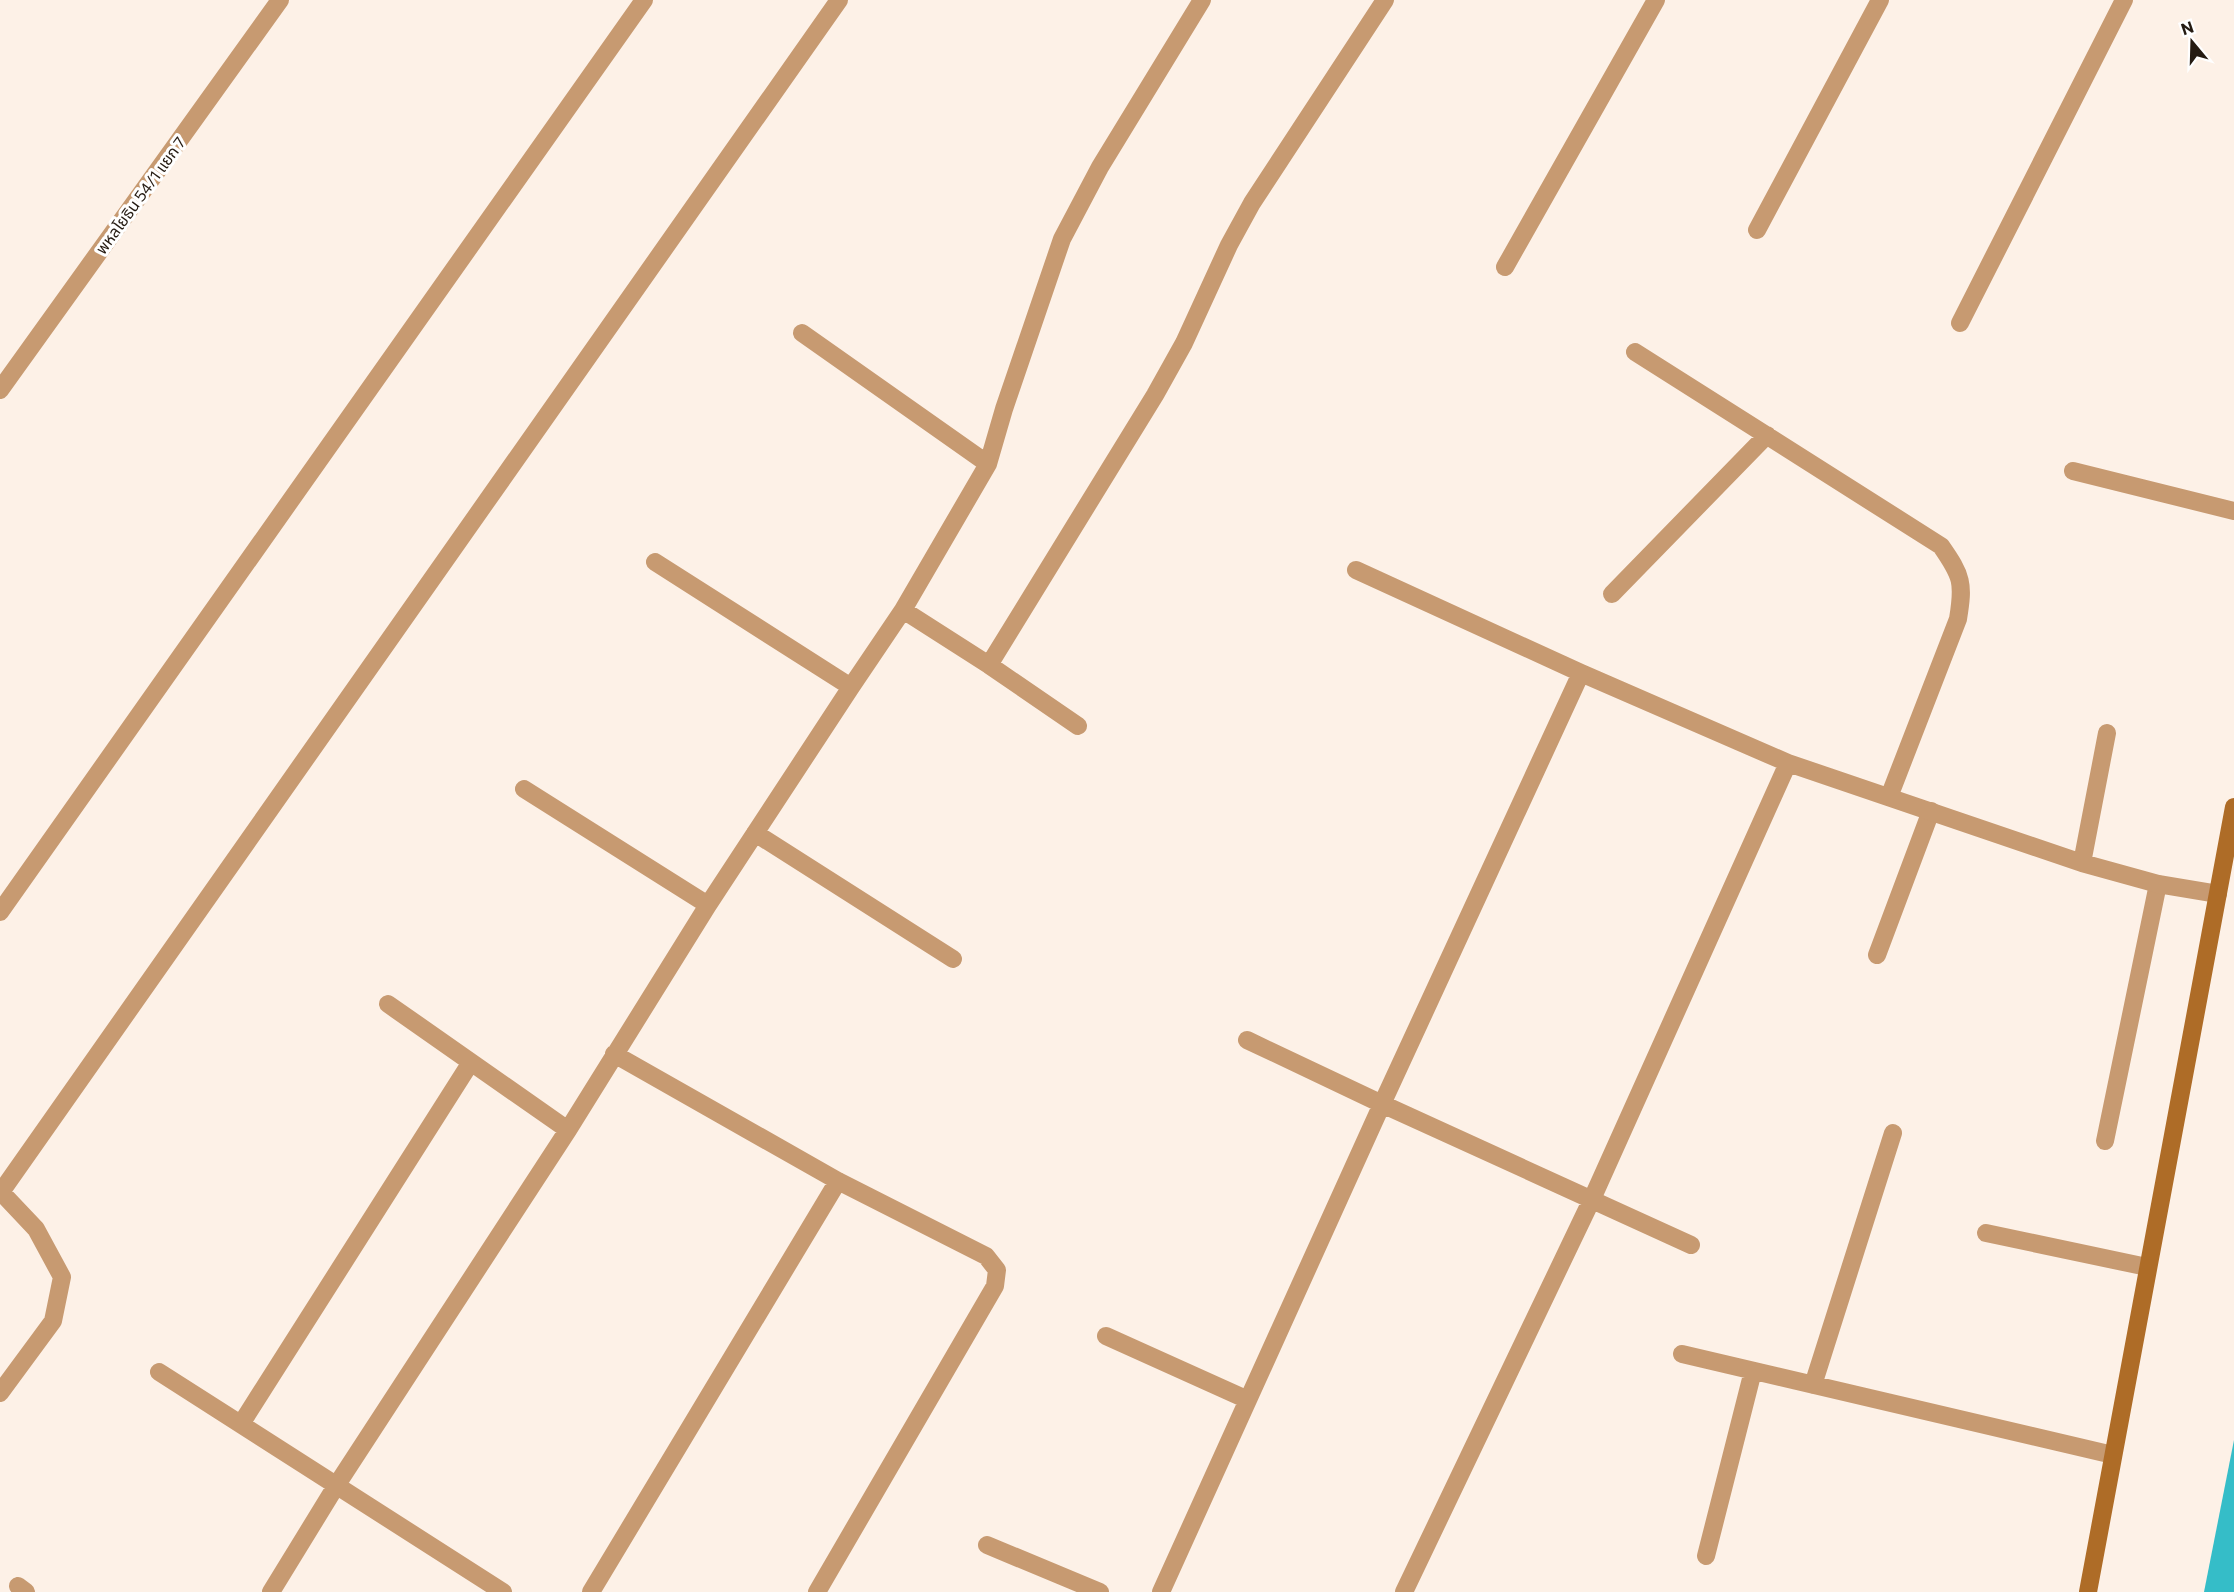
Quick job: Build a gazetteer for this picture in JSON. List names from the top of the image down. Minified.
{"streets":{"street":["พหลโยธิน 54/1 แยก 7"]},"north":"top"}
